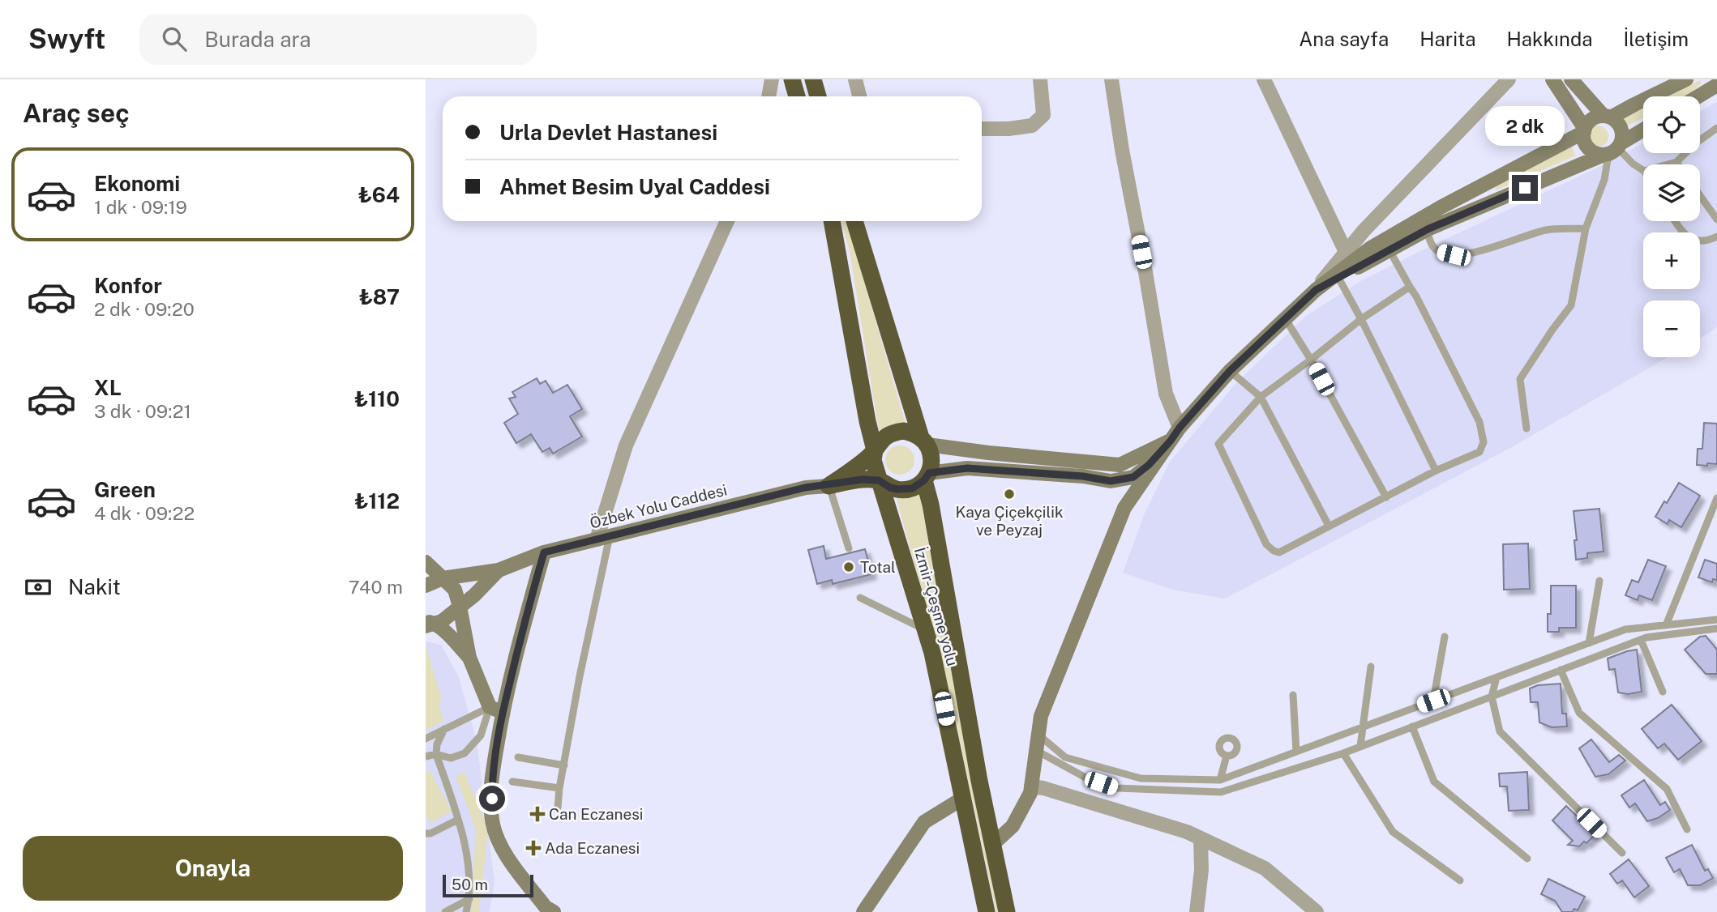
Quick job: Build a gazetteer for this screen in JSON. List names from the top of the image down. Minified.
{"streets":{"highway":["İzmir-Çeşme yolu"],"main road":["Özbek Yolu Caddesi"]},"places":{"other":["Kaya Çiçekçilik ve Peyzaj","Total"],"health":["Can Eczanesi","Ada Eczanesi"]},"scale_bar":"50 m","page":{"header":"Swyft","search":"Burada ara","nav":["Ana sayfa","Harita","Hakkında","İletişim"],"heading":"Araç seç","map_buttons":["+","−"],"banner":["Urla Devlet Hastanesi","Ahmet Besim Uyal Caddesi"],"bubble":"2 dk","list":[{"name":"Ekonomi","note":"1 dk · 09:19","value":"₺64"},{"name":"Konfor","note":"2 dk · 09:20","value":"₺87"},{"name":"XL","note":"3 dk · 09:21","value":"₺110"},{"name":"Green","note":"4 dk · 09:22","value":"₺112"}],"pay":["Nakit","740 m"],"buttons":"Onayla","scale":"50 m"}}
